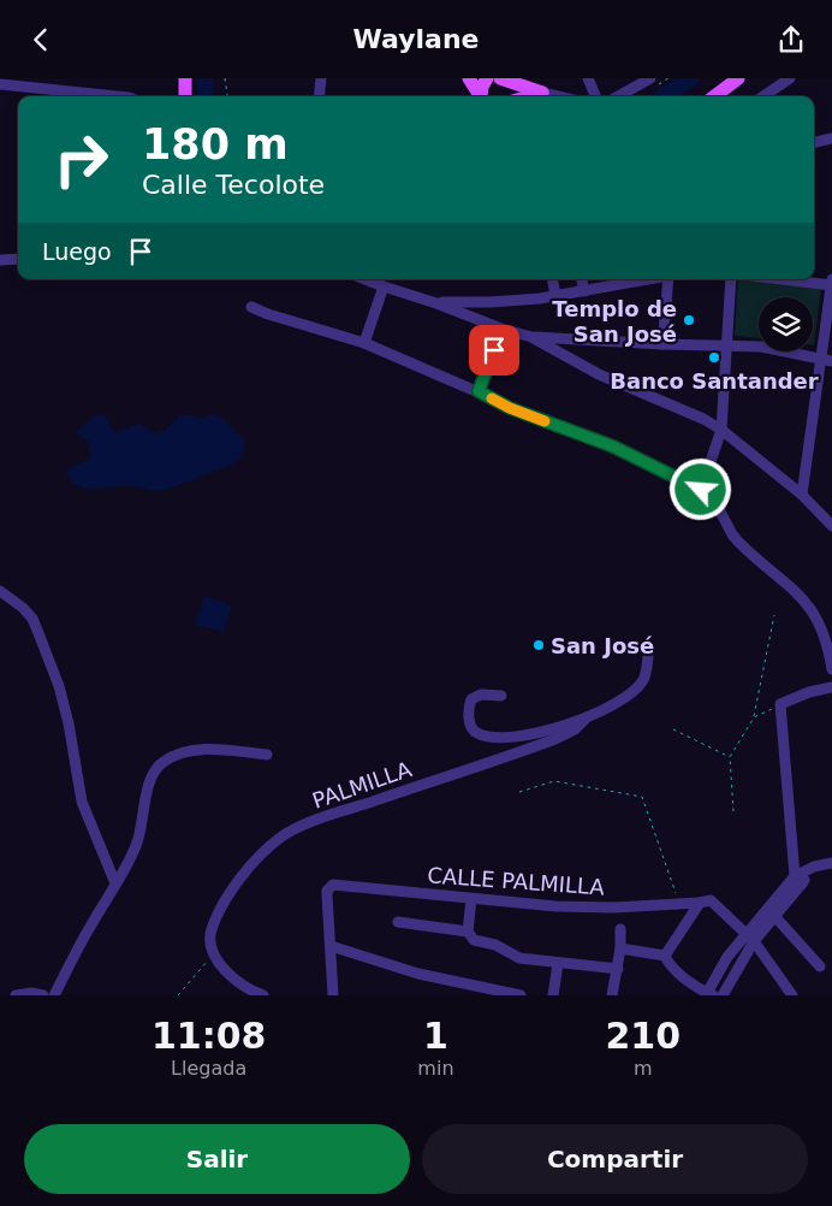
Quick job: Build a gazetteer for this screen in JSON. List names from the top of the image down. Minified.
{"streets":{"street":["PALMILLA","CALLE PALMILLA"]},"places":["Templo de San José","Banco Santander","San José"],"page":{"header":"Waylane","turn":["180 m","Calle Tecolote"],"then":"Luego","eta":["11:08","Llegada","1","min","210","m"],"buttons":["Salir","Compartir"]}}
